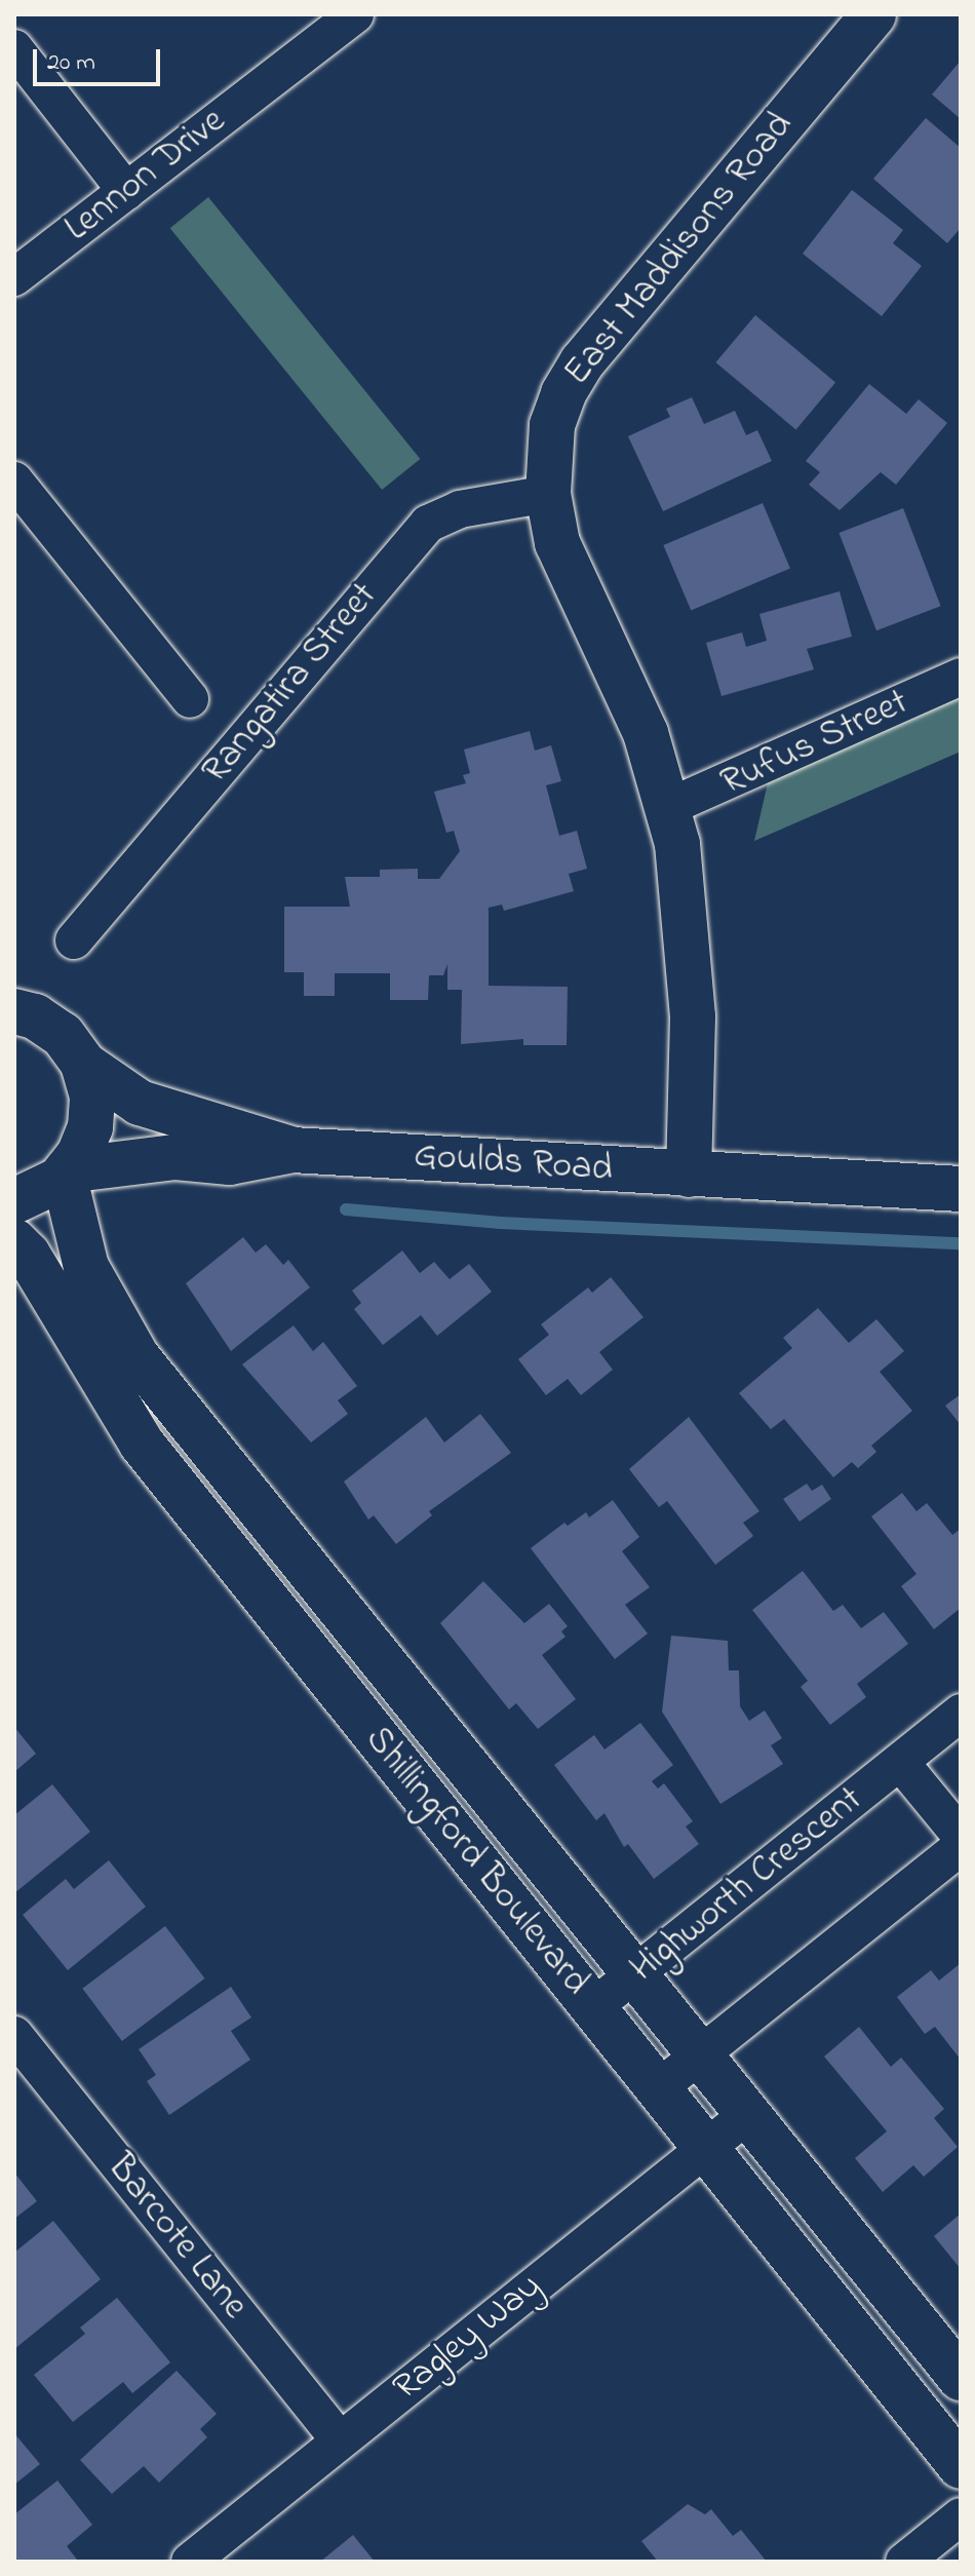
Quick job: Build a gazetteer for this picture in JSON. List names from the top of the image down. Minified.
{"streets":{"street":["Lennon Drive","East Maddisons Road","Rangatira Street","Rufus Street","Goulds Road","Shillingford Boulevard","Highworth Crescent","Barcote Lane","Ragley Way"]},"crossings":[["East Maddisons Road","Rangatira Street"],["East Maddisons Road","Rufus Street"],["East Maddisons Road","Goulds Road"],["Goulds Road","Shillingford Boulevard"],["Shillingford Boulevard","Highworth Crescent"],["Shillingford Boulevard","Ragley Way"],["Barcote Lane","Ragley Way"]],"scale_bar":"20 m"}
